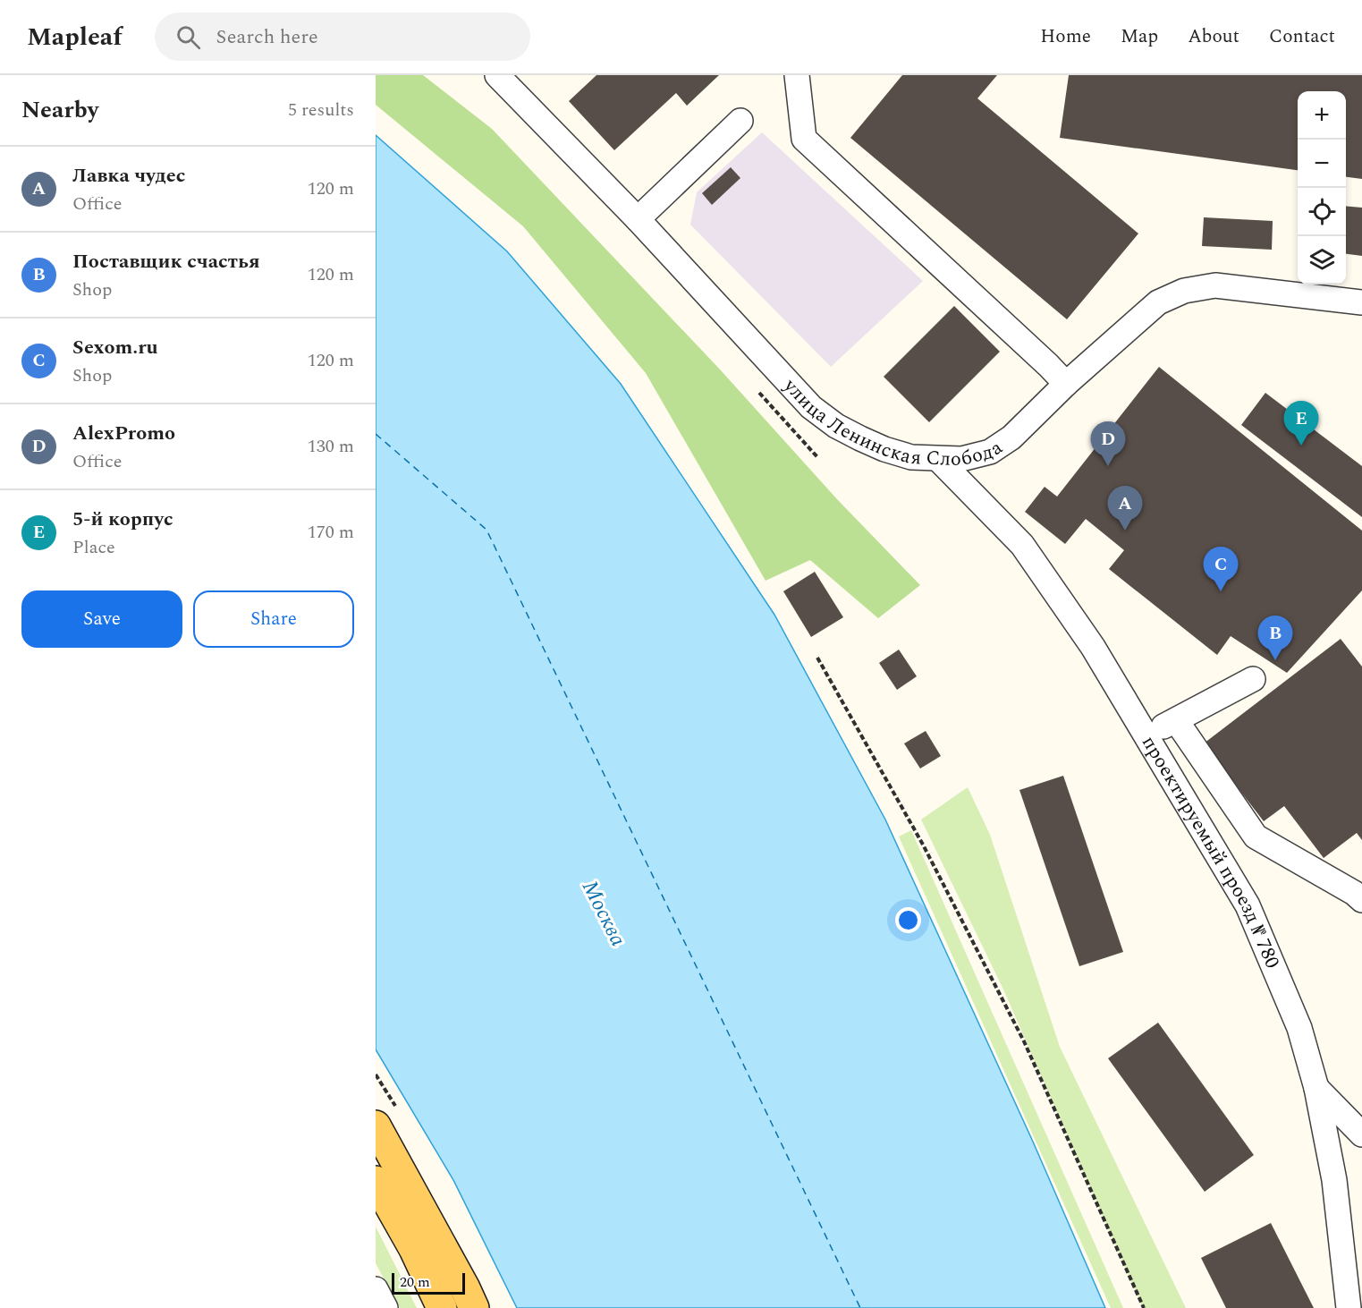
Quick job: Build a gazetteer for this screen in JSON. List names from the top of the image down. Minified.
{"streets":{"street":["улица Ленинская Слобода","проектируемый проезд № 780"]},"crossings":[["улица Ленинская Слобода","проектируемый проезд № 780"]],"water":["Москва"],"scale_bar":"20 m","page":{"header":"Mapleaf","search":"Search here","nav":["Home","Map","About","Contact"],"heading":["Nearby","5 results"],"map_buttons":["+","−"],"list":[{"mark":"A","name":"Лавка чудес","note":"Office","value":"120 m"},{"mark":"B","name":"Поставщик счастья","note":"Shop","value":"120 m"},{"mark":"C","name":"Sexom.ru","note":"Shop","value":"120 m"},{"mark":"D","name":"AlexPromo","note":"Office","value":"130 m"},{"mark":"E","name":"5-й корпус","note":"Place","value":"170 m"}],"pins":["E","D","A","C","B"],"buttons":["Save","Share"],"scale":"20 m"}}
